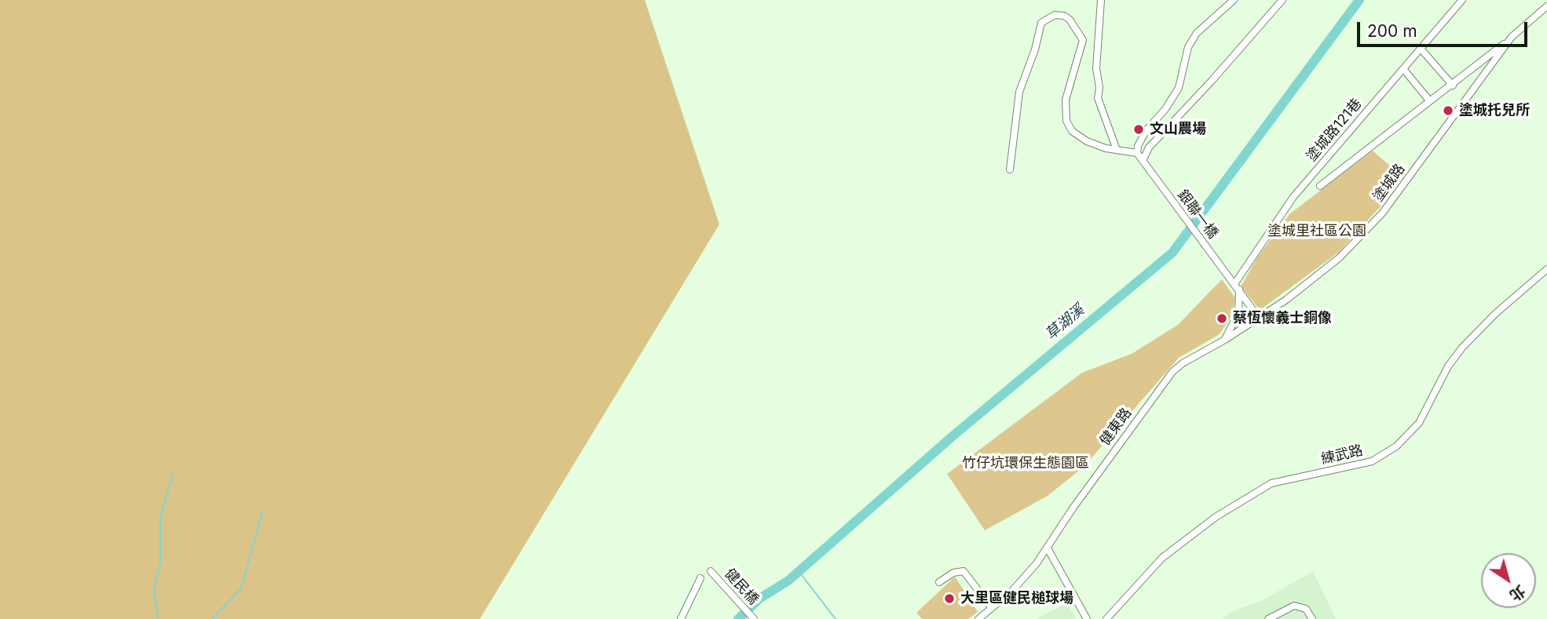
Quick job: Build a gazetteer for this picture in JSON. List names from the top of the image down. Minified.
{"streets":{"street":["塗城路121巷","塗城路","銀聯一橋","健東路","練武路","健民橋"]},"crossings":[["塗城路121巷","銀聯一橋"],["塗城路","健東路"]],"water":["草湖溪"],"parks":["塗城里社區公園","竹仔坑環保生態園區"],"places":["塗城托兒所","文山農場","蔡恆懷義士銅像","大里區健民槌球場"],"scale_bar":"200 m","north":"bottom right"}
